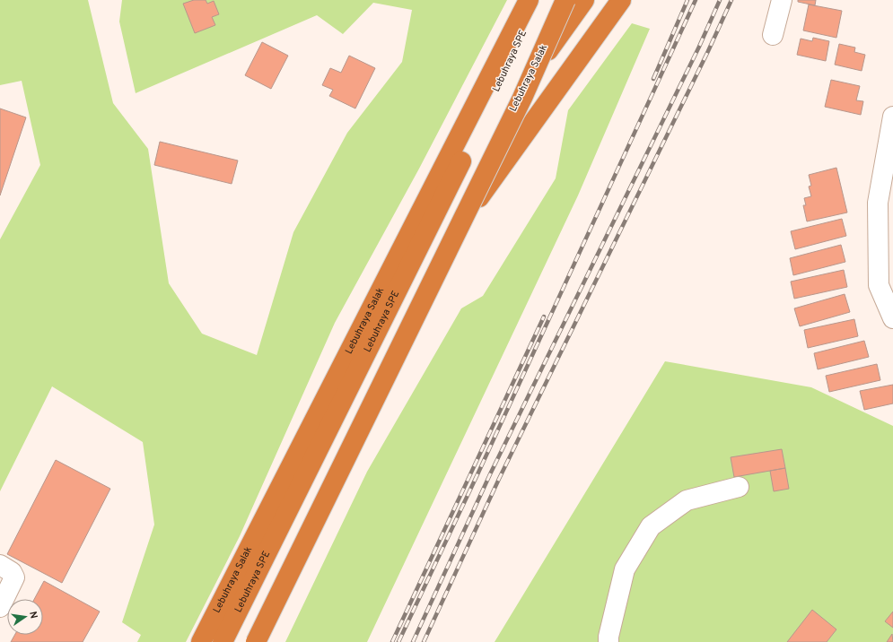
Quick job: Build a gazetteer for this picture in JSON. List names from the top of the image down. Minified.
{"streets":{"highway":["Lebuhraya SPE","Lebuhraya Salak"]},"north":"right"}
